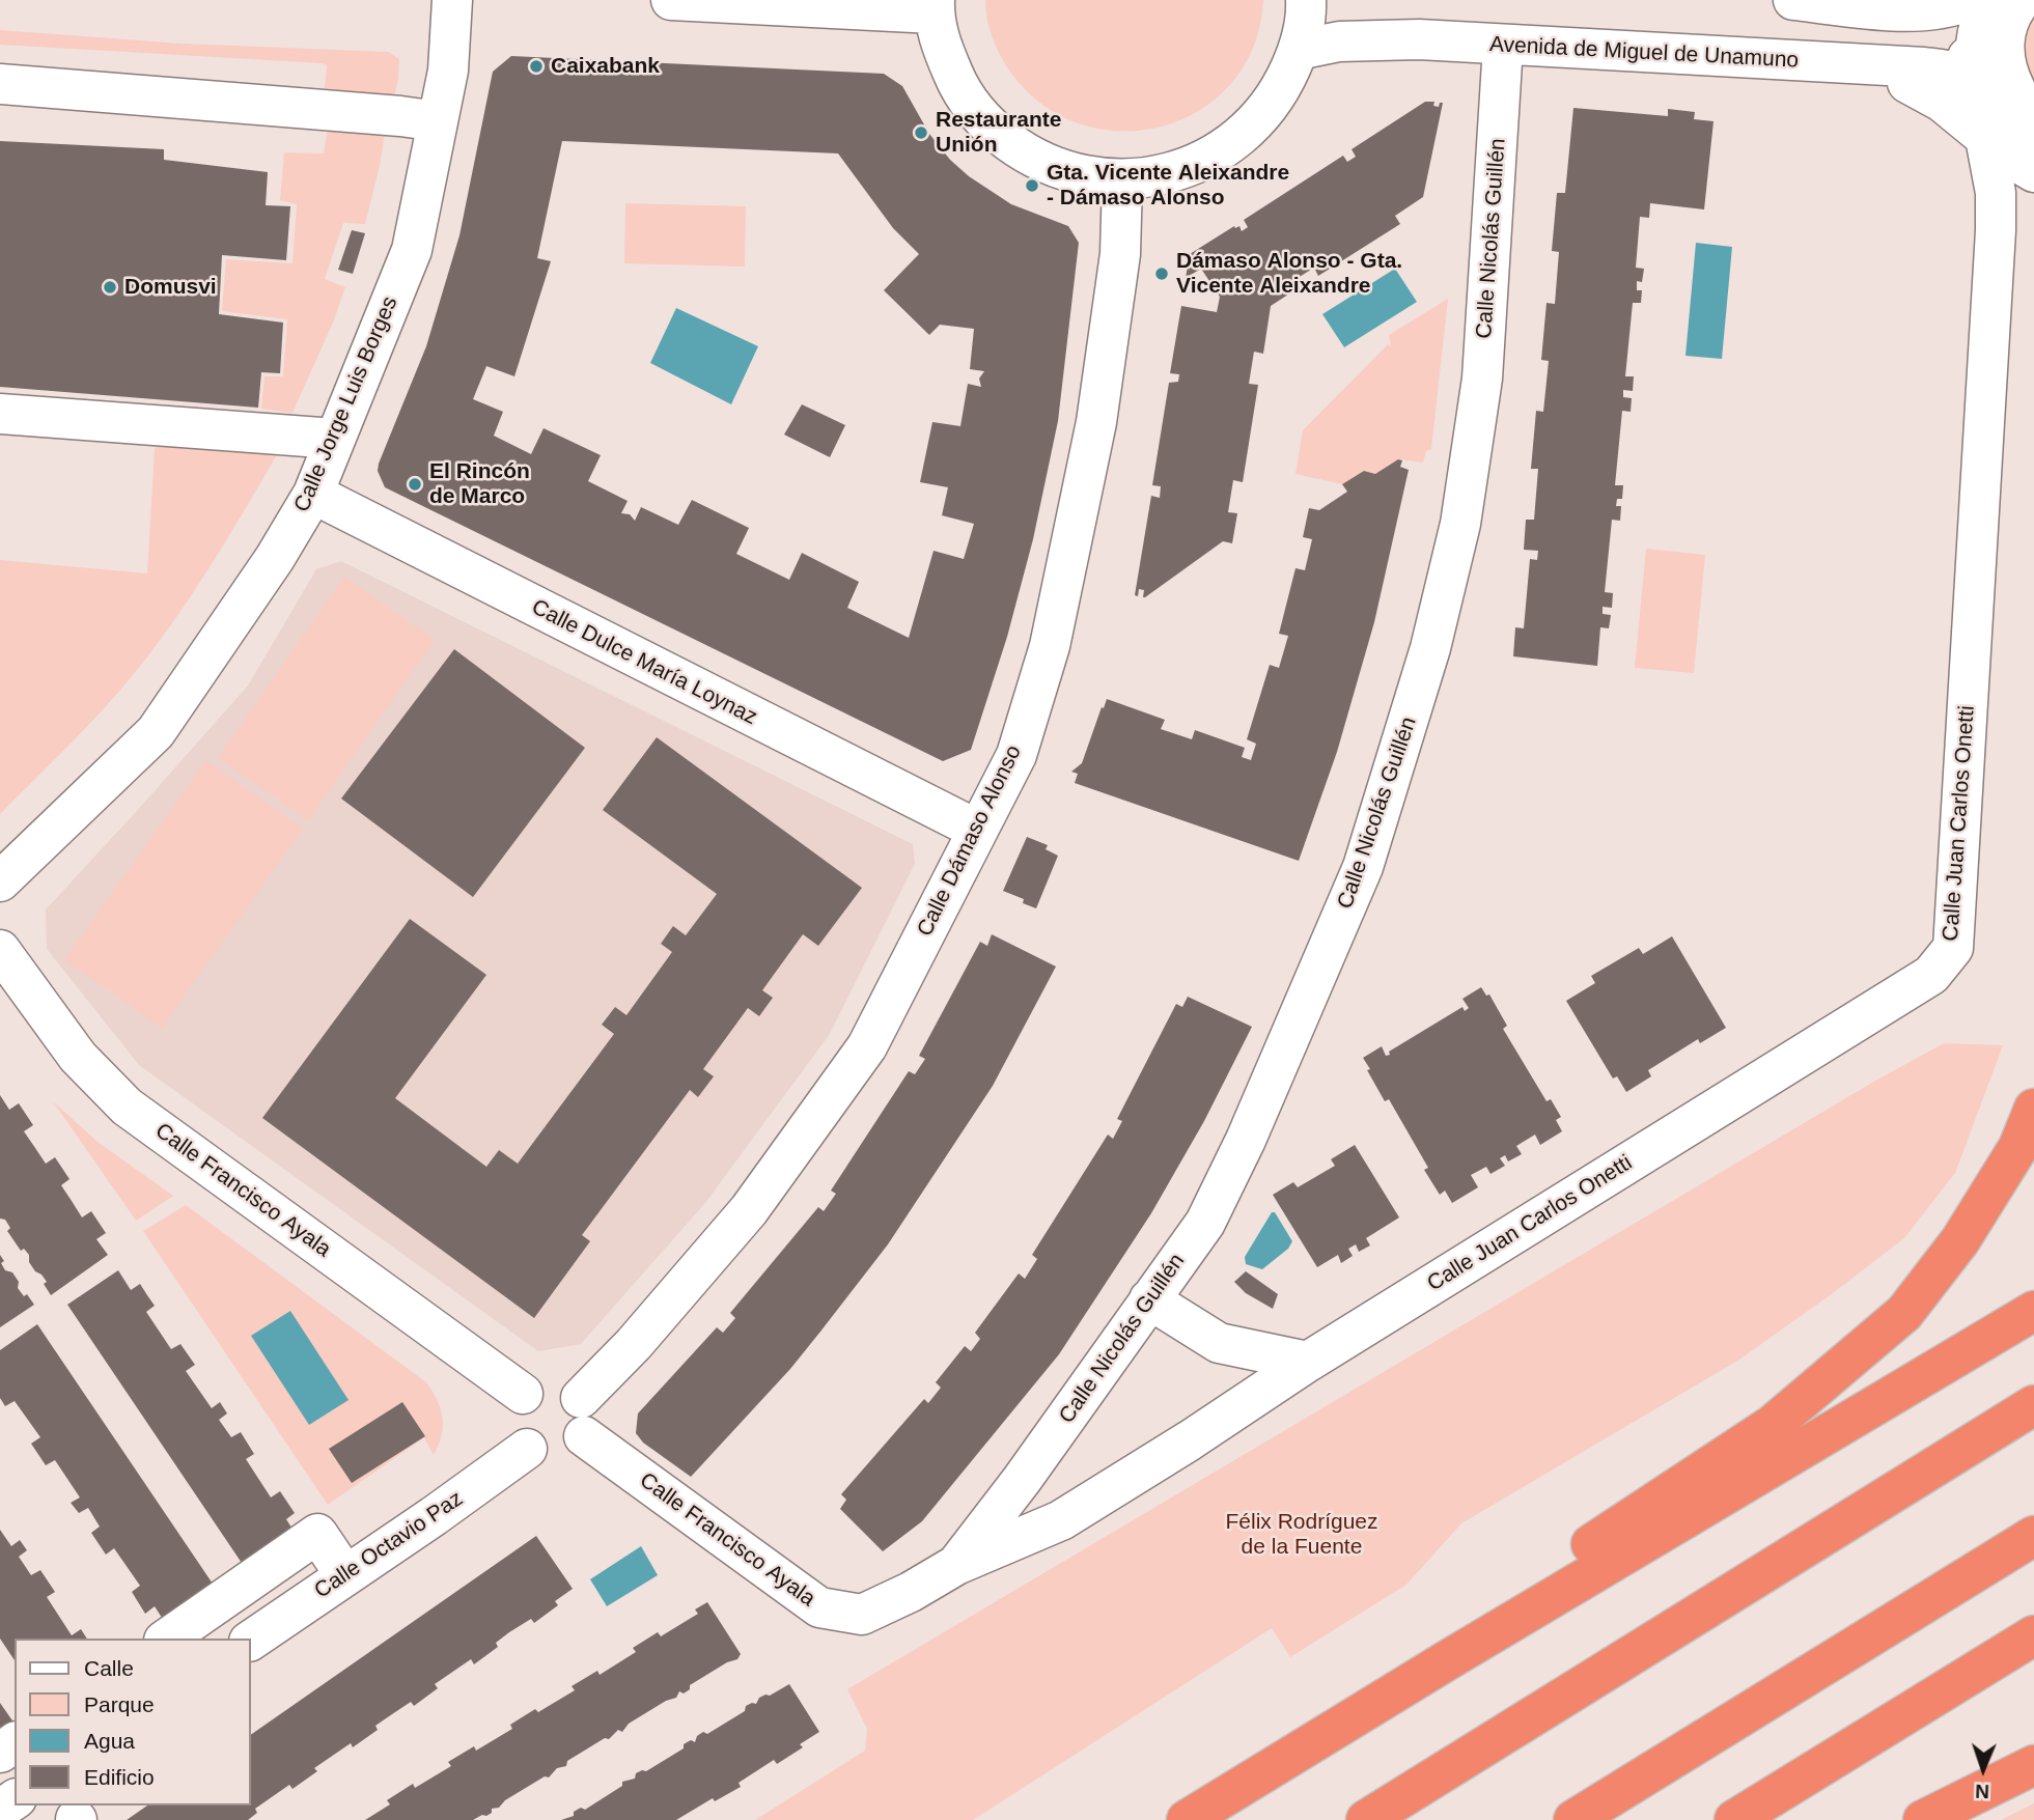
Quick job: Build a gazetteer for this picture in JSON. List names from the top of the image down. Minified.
{"streets":{"street":["Avenida de Miguel de Unamuno","Calle Nicolás Guillén","Calle Jorge Luis Borges","Calle Dulce María Loynaz","Calle Juan Carlos Onetti","Calle Dámaso Alonso","Calle Francisco Ayala","Calle Octavio Paz"]},"crossings":[["Avenida de Miguel de Unamuno","Calle Nicolás Guillén"],["Avenida de Miguel de Unamuno","Calle Juan Carlos Onetti"],["Calle Nicolás Guillén","Calle Juan Carlos Onetti"],["Calle Nicolás Guillén","Calle Francisco Ayala"],["Calle Jorge Luis Borges","Calle Dulce María Loynaz"],["Calle Dulce María Loynaz","Calle Dámaso Alonso"],["Calle Juan Carlos Onetti","Calle Francisco Ayala"],["Calle Dámaso Alonso","Calle Francisco Ayala"],["Calle Dámaso Alonso","Calle Octavio Paz"],["Calle Francisco Ayala","Calle Octavio Paz"]],"parks":["Félix Rodríguez de la Fuente"],"places":["Caixabank","Restaurante Unión","Gta. Vicente Aleixandre - Dámaso Alonso","Dámaso Alonso - Gta. Vicente Aleixandre","Domusvi","El Rincón de Marco"],"legend":["Calle","Parque","Agua","Edificio"],"north":"bottom"}
